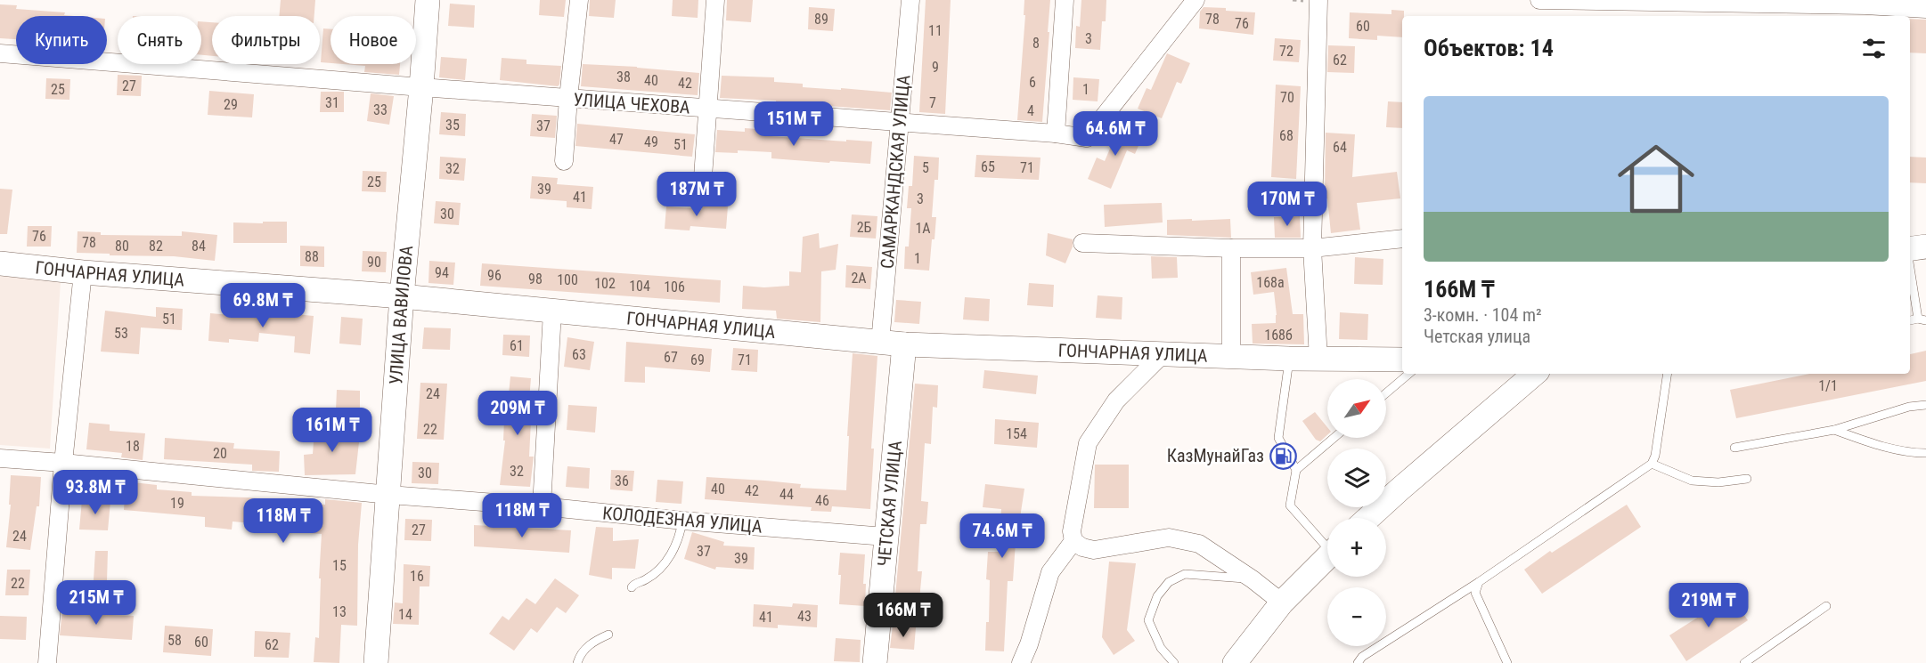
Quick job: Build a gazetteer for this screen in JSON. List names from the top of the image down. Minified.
{"streets":{"street":["УЛИЦА ЧЕХОВА","САМАРКАНДСКАЯ УЛИЦА","ГОНЧАРНАЯ УЛИЦА","УЛИЦА ВАВИЛОВА","ЧЕТСКАЯ УЛИЦА","КОЛОДЕЗНАЯ УЛИЦА"]},"crossings":[["УЛИЦА ЧЕХОВА","САМАРКАНДСКАЯ УЛИЦА"],["УЛИЦА ЧЕХОВА","УЛИЦА ВАВИЛОВА"],["САМАРКАНДСКАЯ УЛИЦА","ГОНЧАРНАЯ УЛИЦА"],["ГОНЧАРНАЯ УЛИЦА","УЛИЦА ВАВИЛОВА"],["ГОНЧАРНАЯ УЛИЦА","ЧЕТСКАЯ УЛИЦА"],["УЛИЦА ВАВИЛОВА","КОЛОДЕЗНАЯ УЛИЦА"],["ЧЕТСКАЯ УЛИЦА","КОЛОДЕЗНАЯ УЛИЦА"]],"places":{"fuel station":["КазМунайГаз"]},"house_numbers":["89","78","76","60","11","3","8","72","62","9","38","40","6","42","27","25","1","70","31","7","29","33","4","35","37","68","47","49","51","64","65","5","71","32","25","39","41","3","30","2Б","1А","76","78","80","82","84","88","1","90","94","96","2А","98","100","168а","102","104","106","51","53","168б","61","63","67","69","71","1/1","24","22","154","18","20","32","30","36","40","42","44","46","19","27","24","37","39","15","16","22","13","14","43","41","58","60","62"],"north":"top right","page":{"chip":["Купить","Снять","Фильтры","Новое"],"heading":"Объектов: 14","list":[{"name":"166M ₸","note":"3-комн. · 104 m² · Четская улица"}],"price":["151M ₸","64.6M ₸","187M ₸","170M ₸","69.8M ₸","209M ₸","161M ₸","93.8M ₸","118M ₸","118M ₸","74.6M ₸","215M ₸","219M ₸","166M ₸"],"map_buttons":["+","−"]}}
